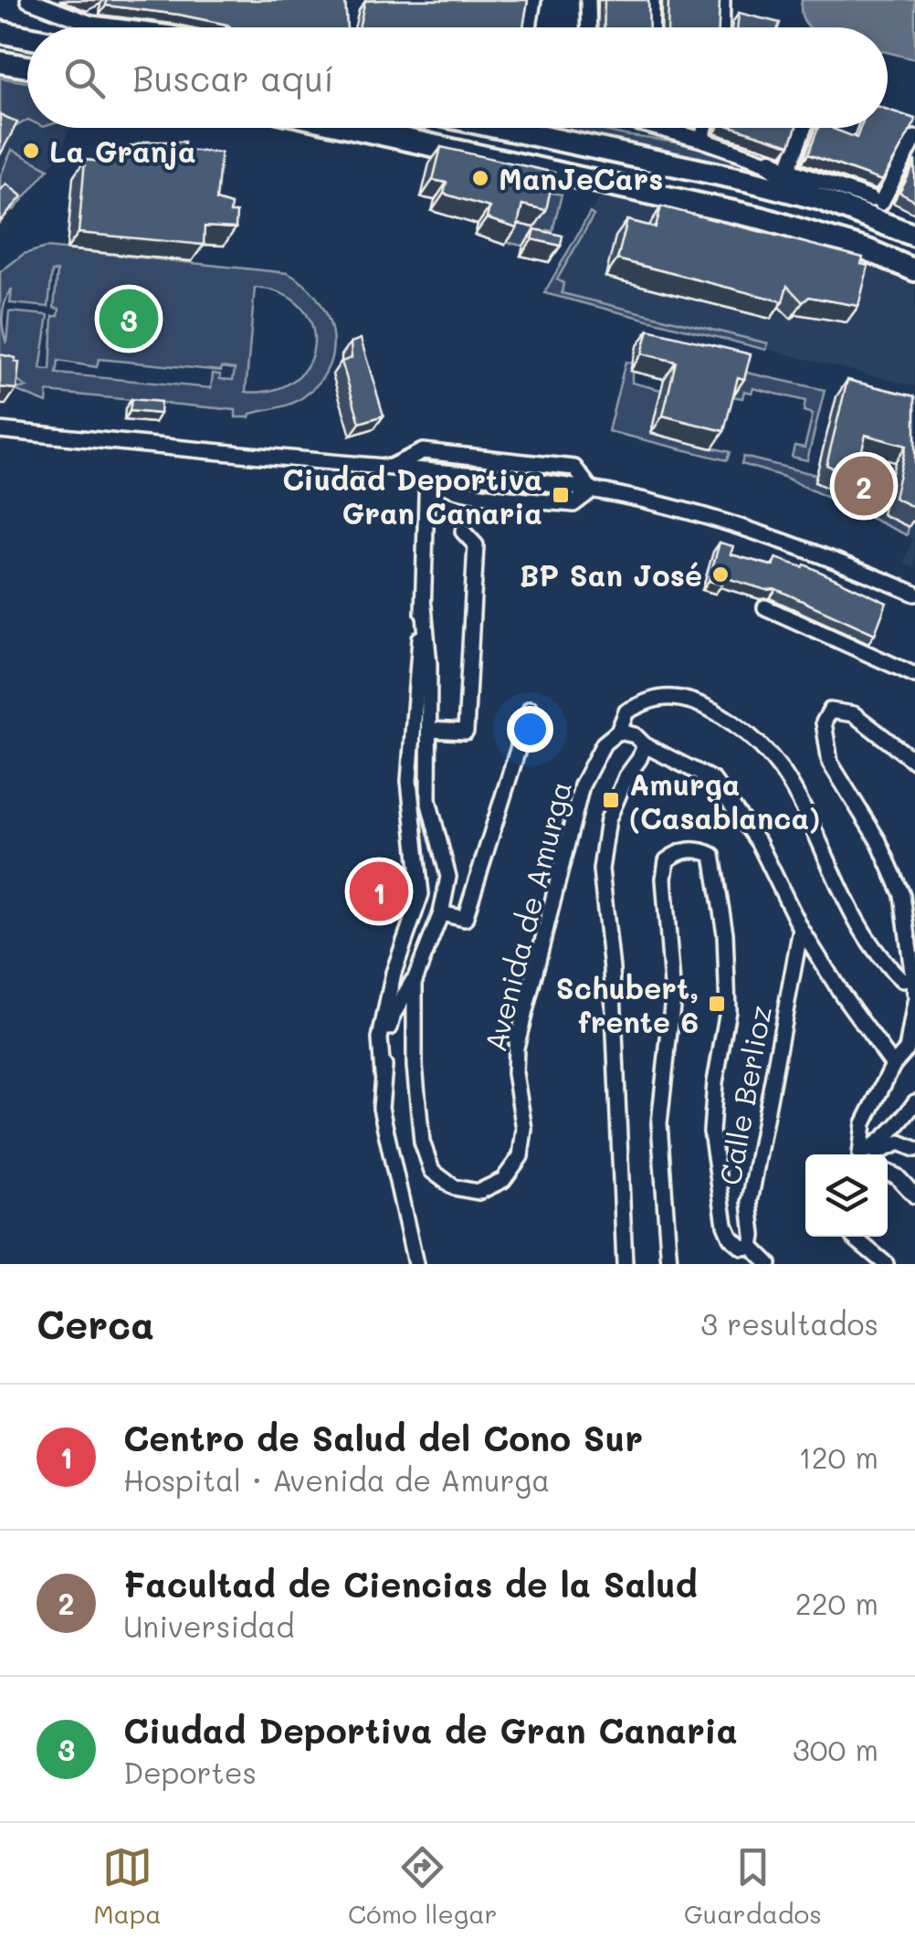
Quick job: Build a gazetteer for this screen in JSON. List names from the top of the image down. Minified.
{"streets":{"street":["Avenida de Amurga","Calle Berlioz"]},"places":{"other":["La Granja","ManJeCars","BP San José"],"transit":["Ciudad Deportiva Gran Canaria","Amurga (Casablanca)","Schubert, frente 6"]},"page":{"search":"Buscar aquí","pins":["3","2","1"],"heading":["Cerca","3 resultados"],"list":[{"mark":"1","name":"Centro de Salud del Cono Sur","note":"Hospital · Avenida de Amurga","value":"120 m"},{"mark":"2","name":"Facultad de Ciencias de la Salud","note":"Universidad","value":"220 m"},{"mark":"3","name":"Ciudad Deportiva de Gran Canaria","note":"Deportes","value":"300 m"}],"nav":["Mapa","Cómo llegar","Guardados"]}}
